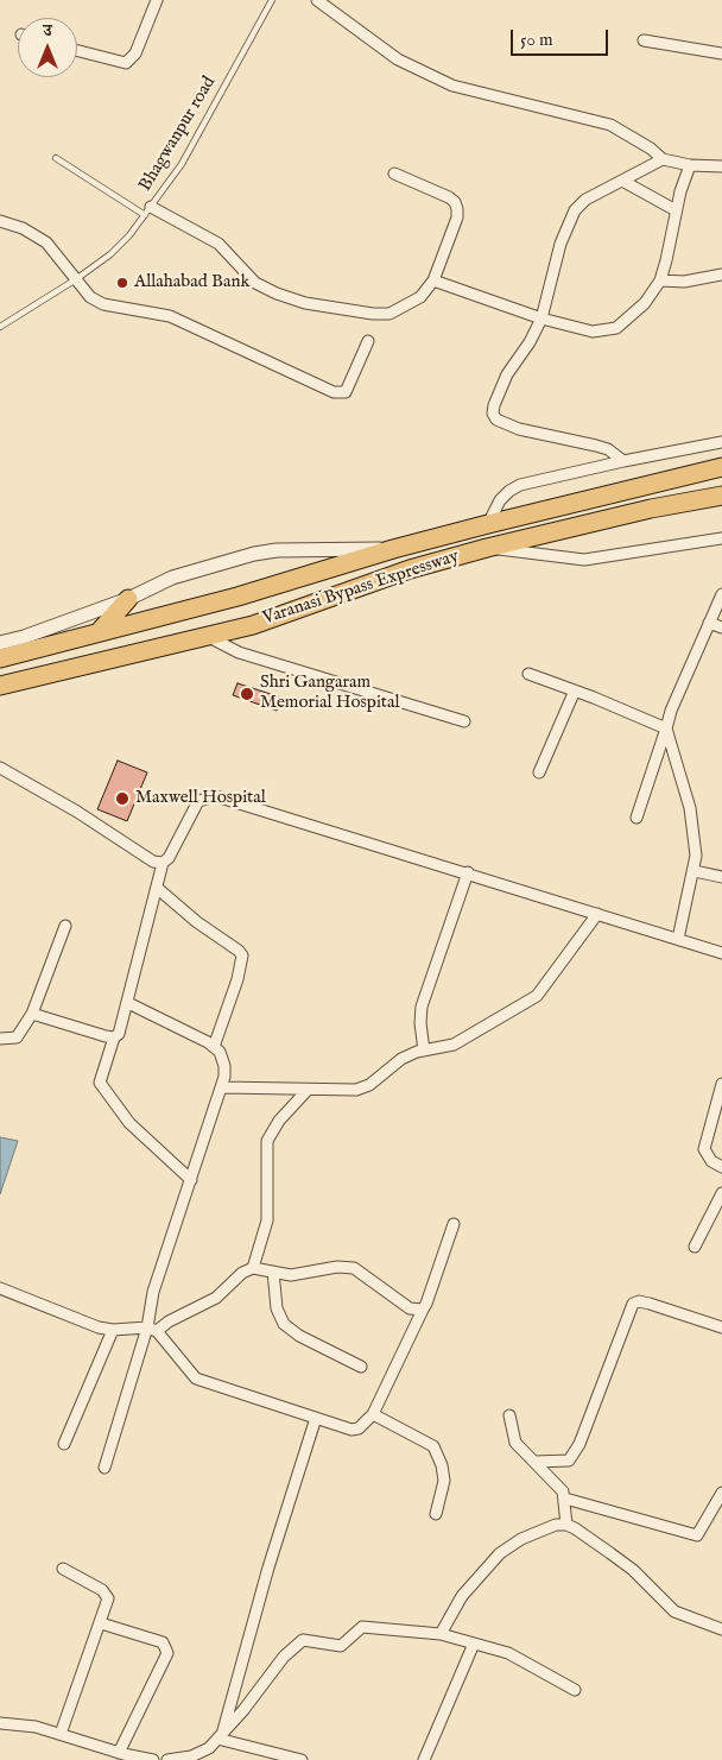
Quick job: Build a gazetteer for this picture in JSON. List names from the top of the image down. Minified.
{"streets":{"highway":["Varanasi Bypass Expressway"],"lane":["Bhagwanpur road"]},"places":["Allahabad Bank","Shri Gangaram Memorial Hospital","Maxwell Hospital"],"scale_bar":"50 m","north":"top"}
